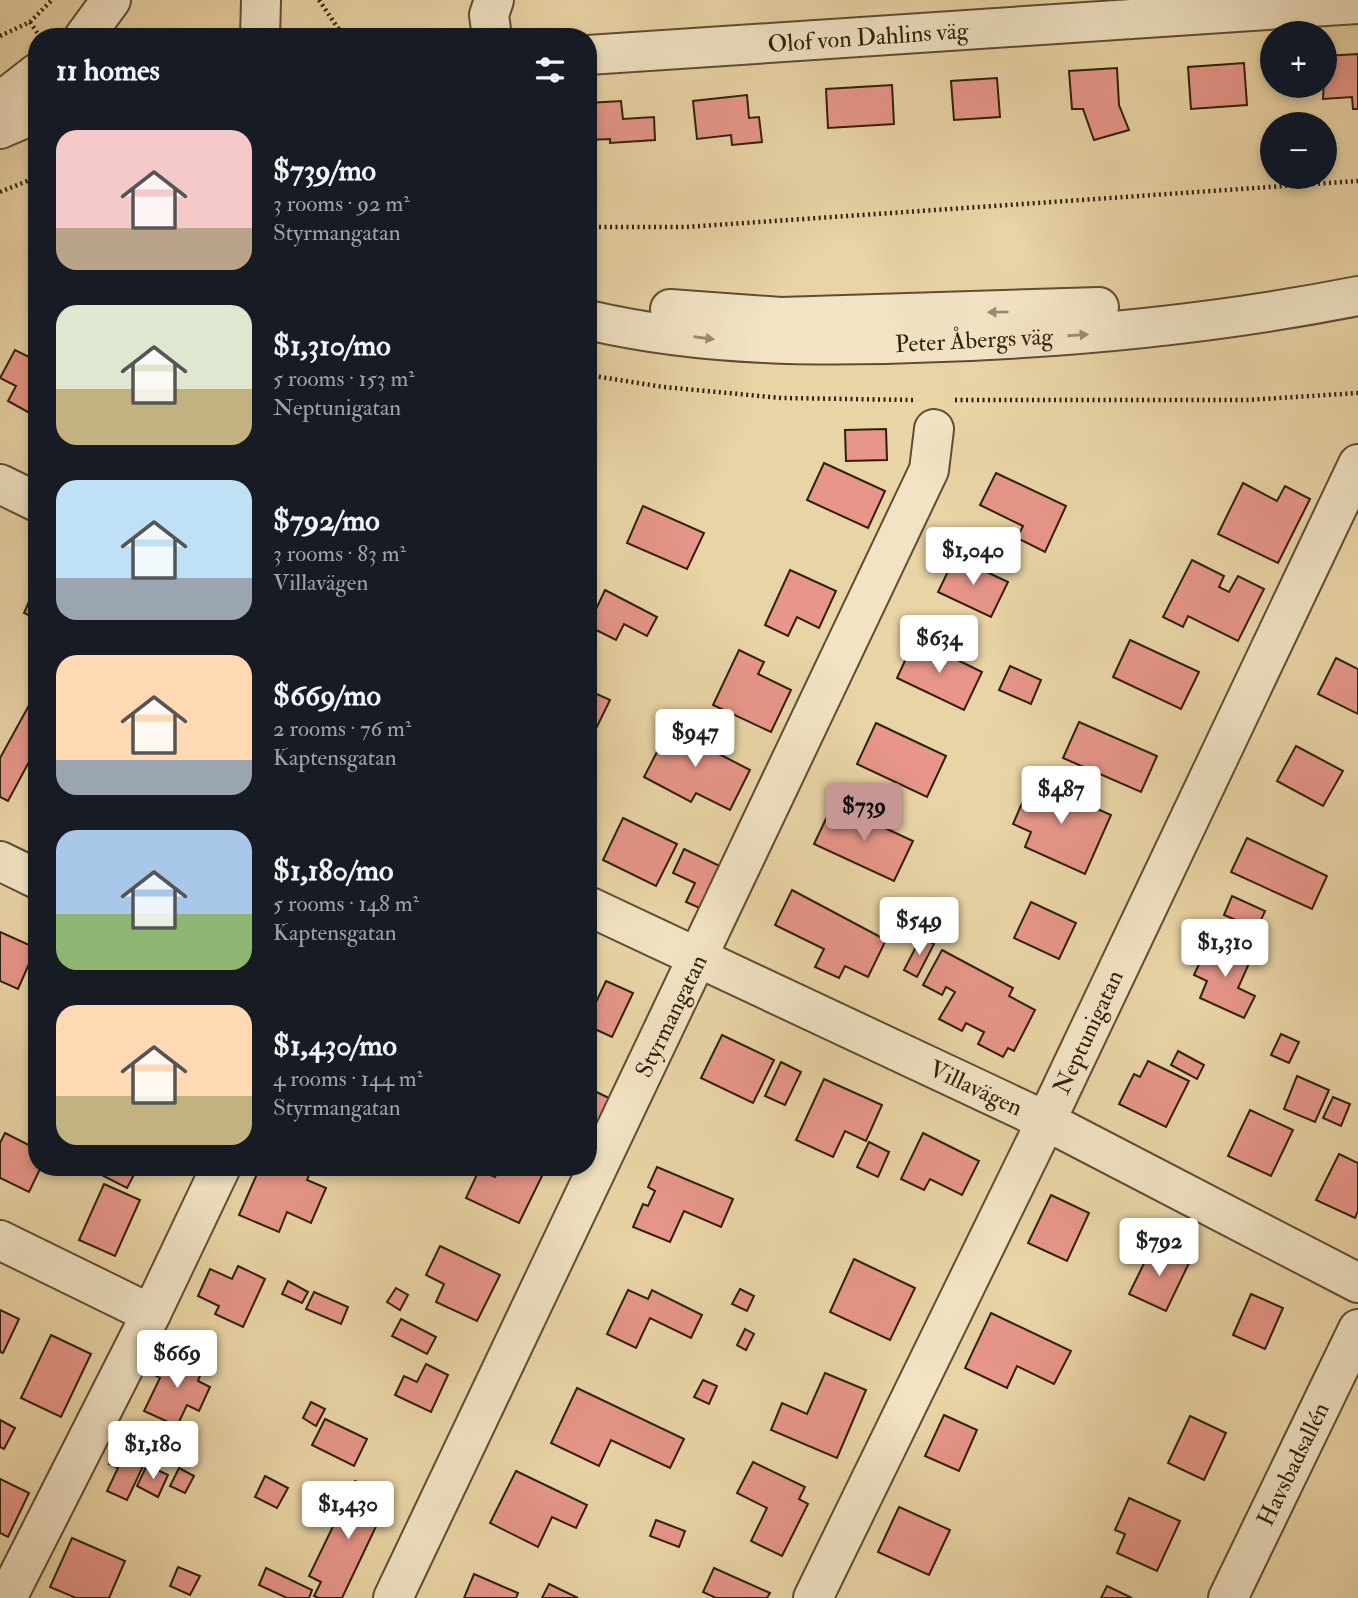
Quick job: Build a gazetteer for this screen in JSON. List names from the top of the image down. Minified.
{"streets":{"street":["Olof von Dahlins väg","Peter Åbergs väg","Styrmangatan","Neptunigatan","Villavägen","Havsbadsallén"]},"crossings":[["Styrmangatan","Villavägen"],["Neptunigatan","Villavägen"]],"page":{"map_buttons":["+","−"],"heading":"11 homes","list":[{"name":"$739/mo","note":"3 rooms · 92 m² · Styrmangatan"},{"name":"$1,310/mo","note":"5 rooms · 153 m² · Neptunigatan"},{"name":"$792/mo","note":"3 rooms · 83 m² · Villavägen"},{"name":"$669/mo","note":"2 rooms · 76 m² · Kaptensgatan"},{"name":"$1,180/mo","note":"5 rooms · 148 m² · Kaptensgatan"},{"name":"$1,430/mo","note":"4 rooms · 144 m² · Styrmangatan"}],"price":["$1,040","$634","$947","$487","$739","$549","$1,310","$792","$669","$1,180","$1,430"]}}
